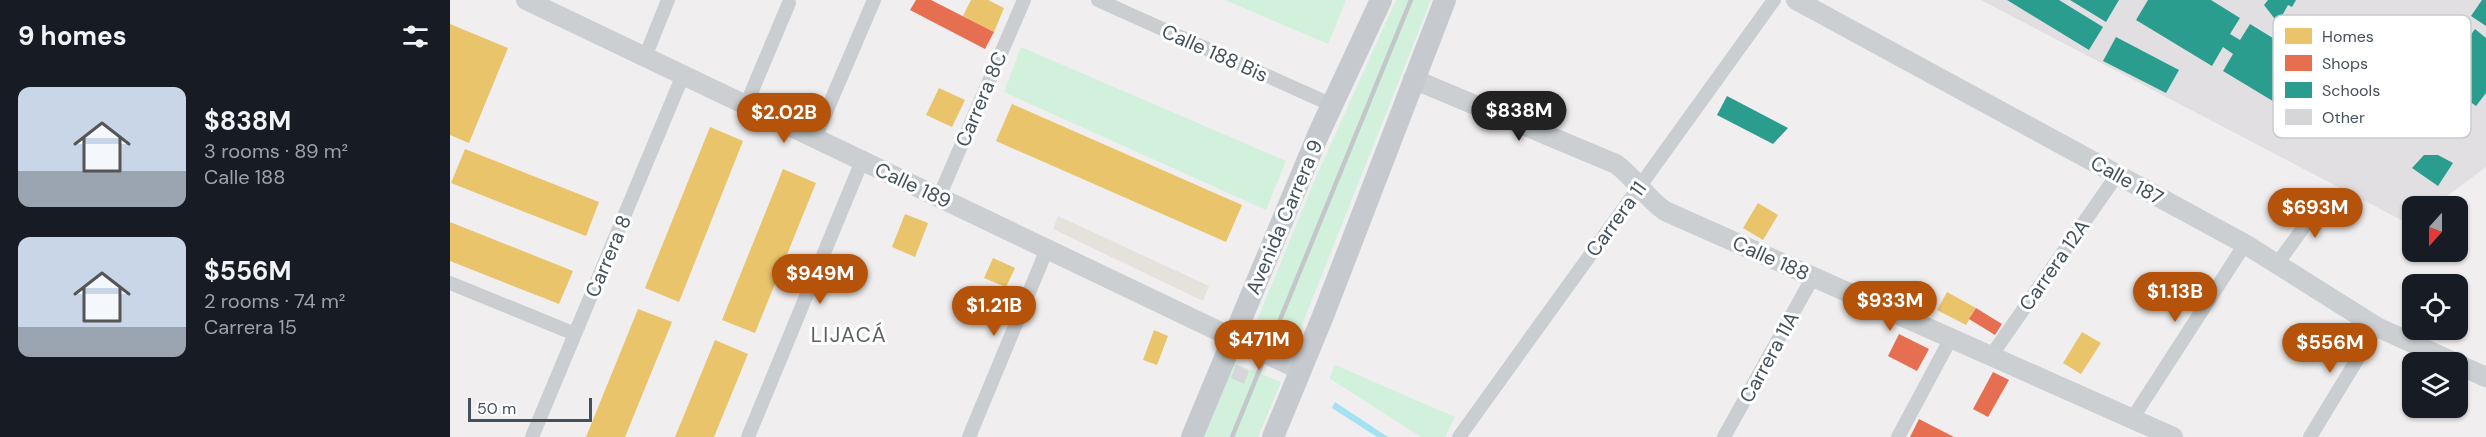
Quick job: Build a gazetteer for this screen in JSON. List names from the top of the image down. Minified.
{"streets":{"main road":["Avenida Carrera 9"],"street":["Calle 188 Bis","Carrera 8C","Calle 187","Calle 189","Carrera 11","Carrera 8","Calle 188","Carrera 12A","Carrera 11A"]},"crossings":[["Calle 188 Bis","Avenida Carrera 9"],["Carrera 8C","Calle 189"],["Calle 187","Carrera 12A"],["Calle 189","Avenida Carrera 9"],["Calle 189","Carrera 8"],["Carrera 11","Calle 188"],["Calle 188","Carrera 12A"],["Calle 188","Carrera 11A"]],"districts":["LIJACÁ"],"legend":["Homes","Shops","Schools","Other"],"scale_bar":"50 m","north":"bottom","page":{"heading":"9 homes","list":[{"name":"$838M","note":"3 rooms · 89 m² · Calle 188"},{"name":"$556M","note":"2 rooms · 74 m² · Carrera 15"}],"price":["$838M","$2.02B","$693M","$949M","$1.13B","$933M","$1.21B","$471M","$556M"],"scale":"50 m"}}
